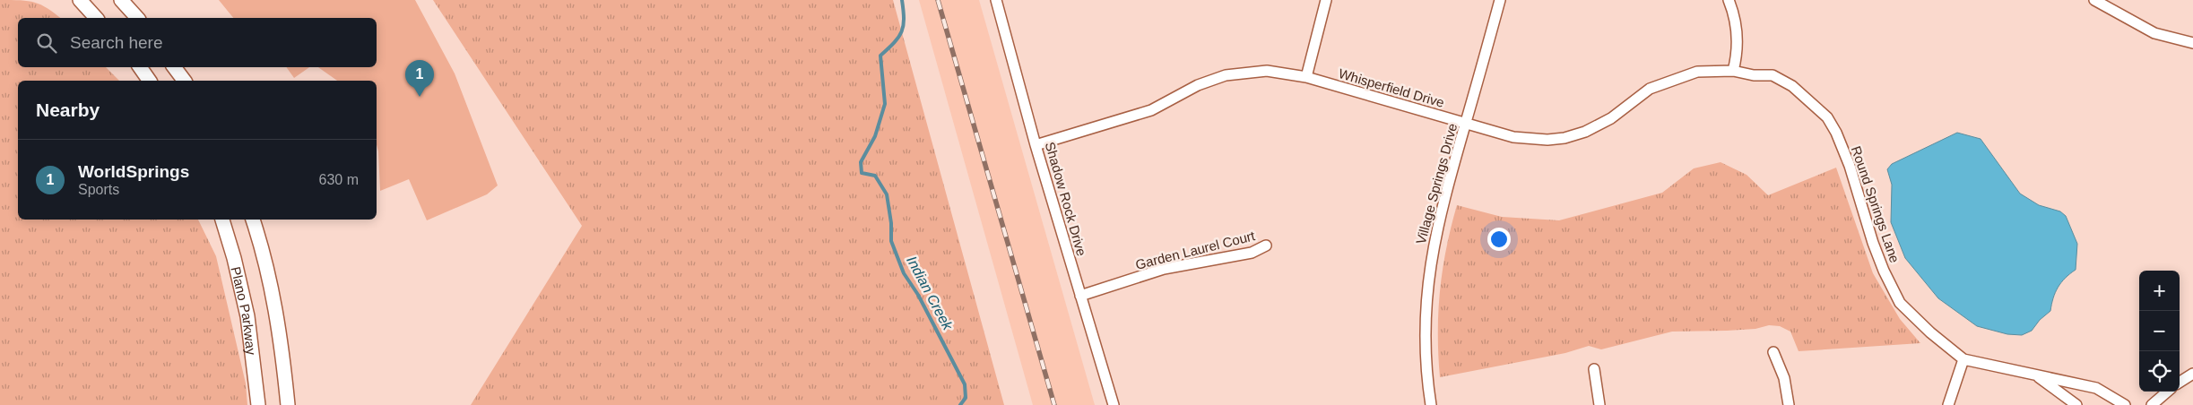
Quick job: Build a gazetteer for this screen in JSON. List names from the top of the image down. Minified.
{"streets":{"main road":["Plano Parkway"],"street":["Whisperfield Drive","Village Springs Drive","Shadow Rock Drive","Round Springs Lane","Garden Laurel Court"]},"crossings":[["Whisperfield Drive","Village Springs Drive"],["Whisperfield Drive","Shadow Rock Drive"],["Whisperfield Drive","Round Springs Lane"],["Shadow Rock Drive","Garden Laurel Court"]],"water":["Indian Creek"],"page":{"search":"Search here","pins":"1","heading":"Nearby","list":[{"mark":"1","name":"WorldSprings","note":"Sports","value":"630 m"}],"map_buttons":["+","−"]}}
